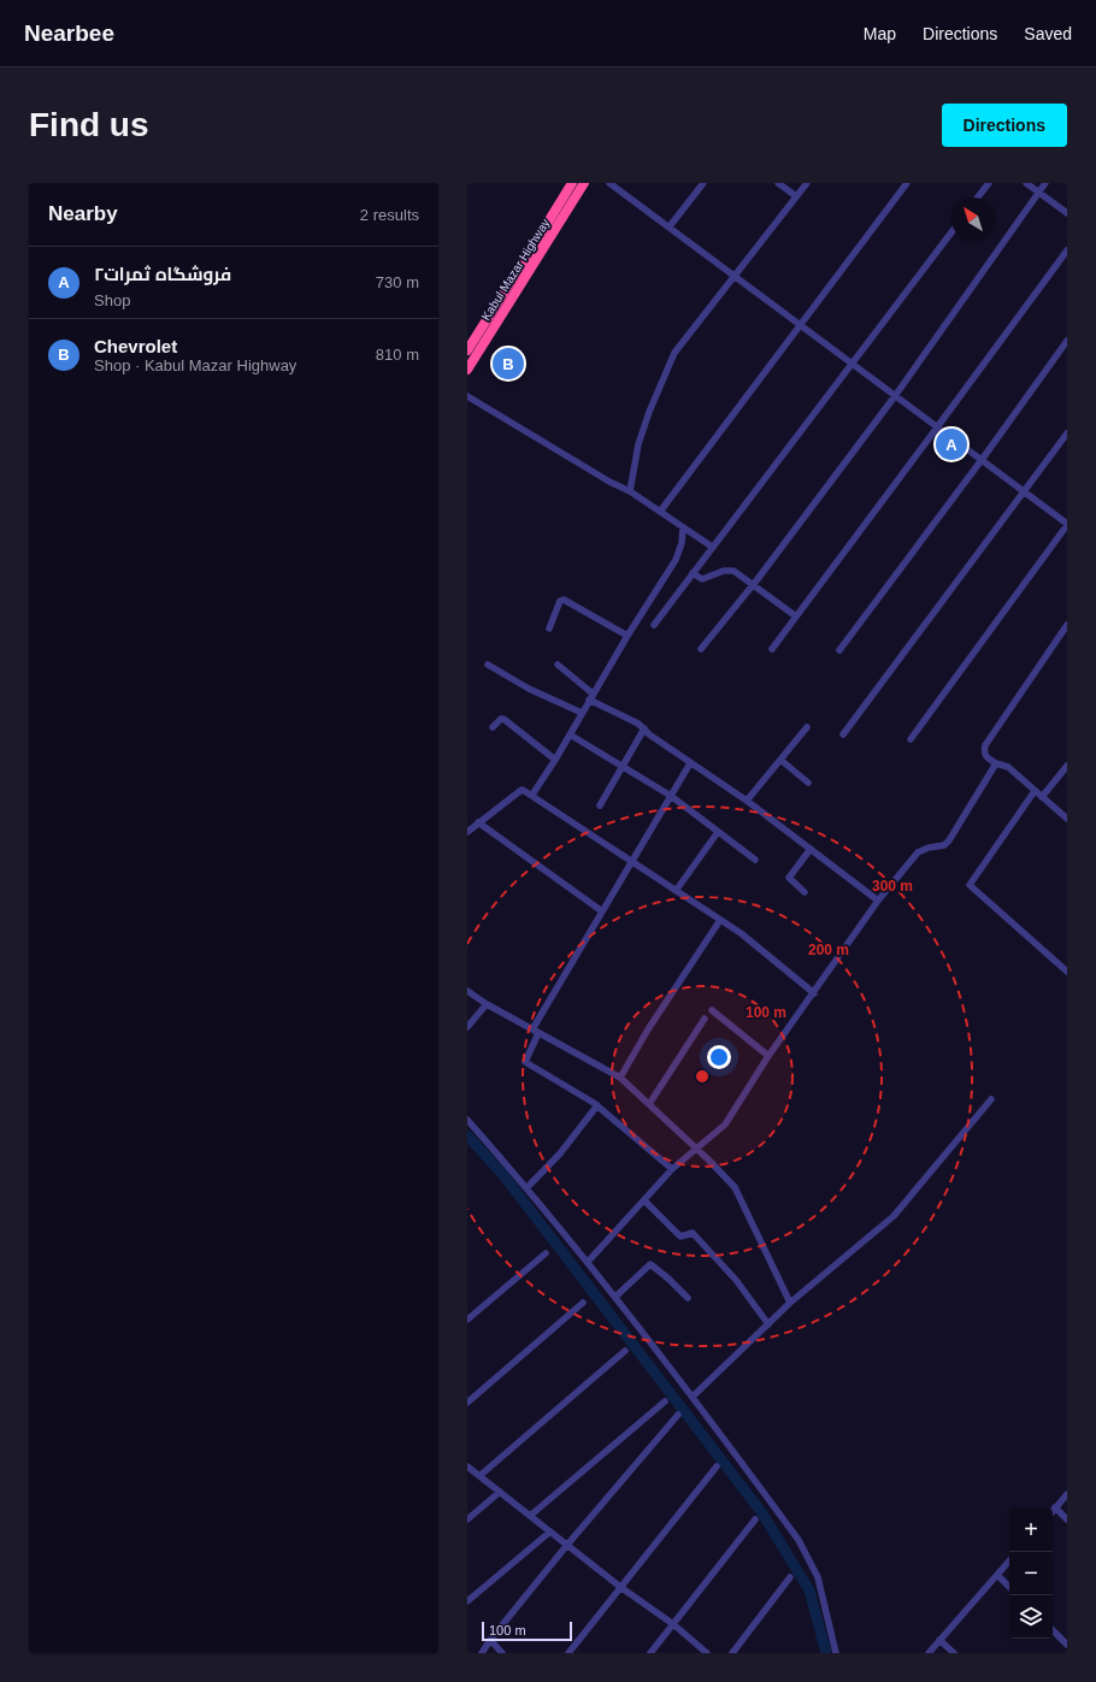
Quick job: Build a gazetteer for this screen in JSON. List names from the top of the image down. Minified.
{"streets":{"highway":["Kabul Mazar Highway"]},"scale_bar":"100 m","north":"top left","page":{"header":"Nearbee","nav":["Map","Directions","Saved"],"buttons":"Directions","title":"Find us","heading":["Nearby","2 results"],"list":[{"mark":"A","name":"فروشگاه ثمرات٢","note":"Shop","value":"730 m"},{"mark":"B","name":"Chevrolet","note":"Shop · Kabul Mazar Highway","value":"810 m"}],"pins":["B","A"],"map_buttons":["+","−"],"scale":"100 m"},"rings":["300 m","200 m","100 m"]}
